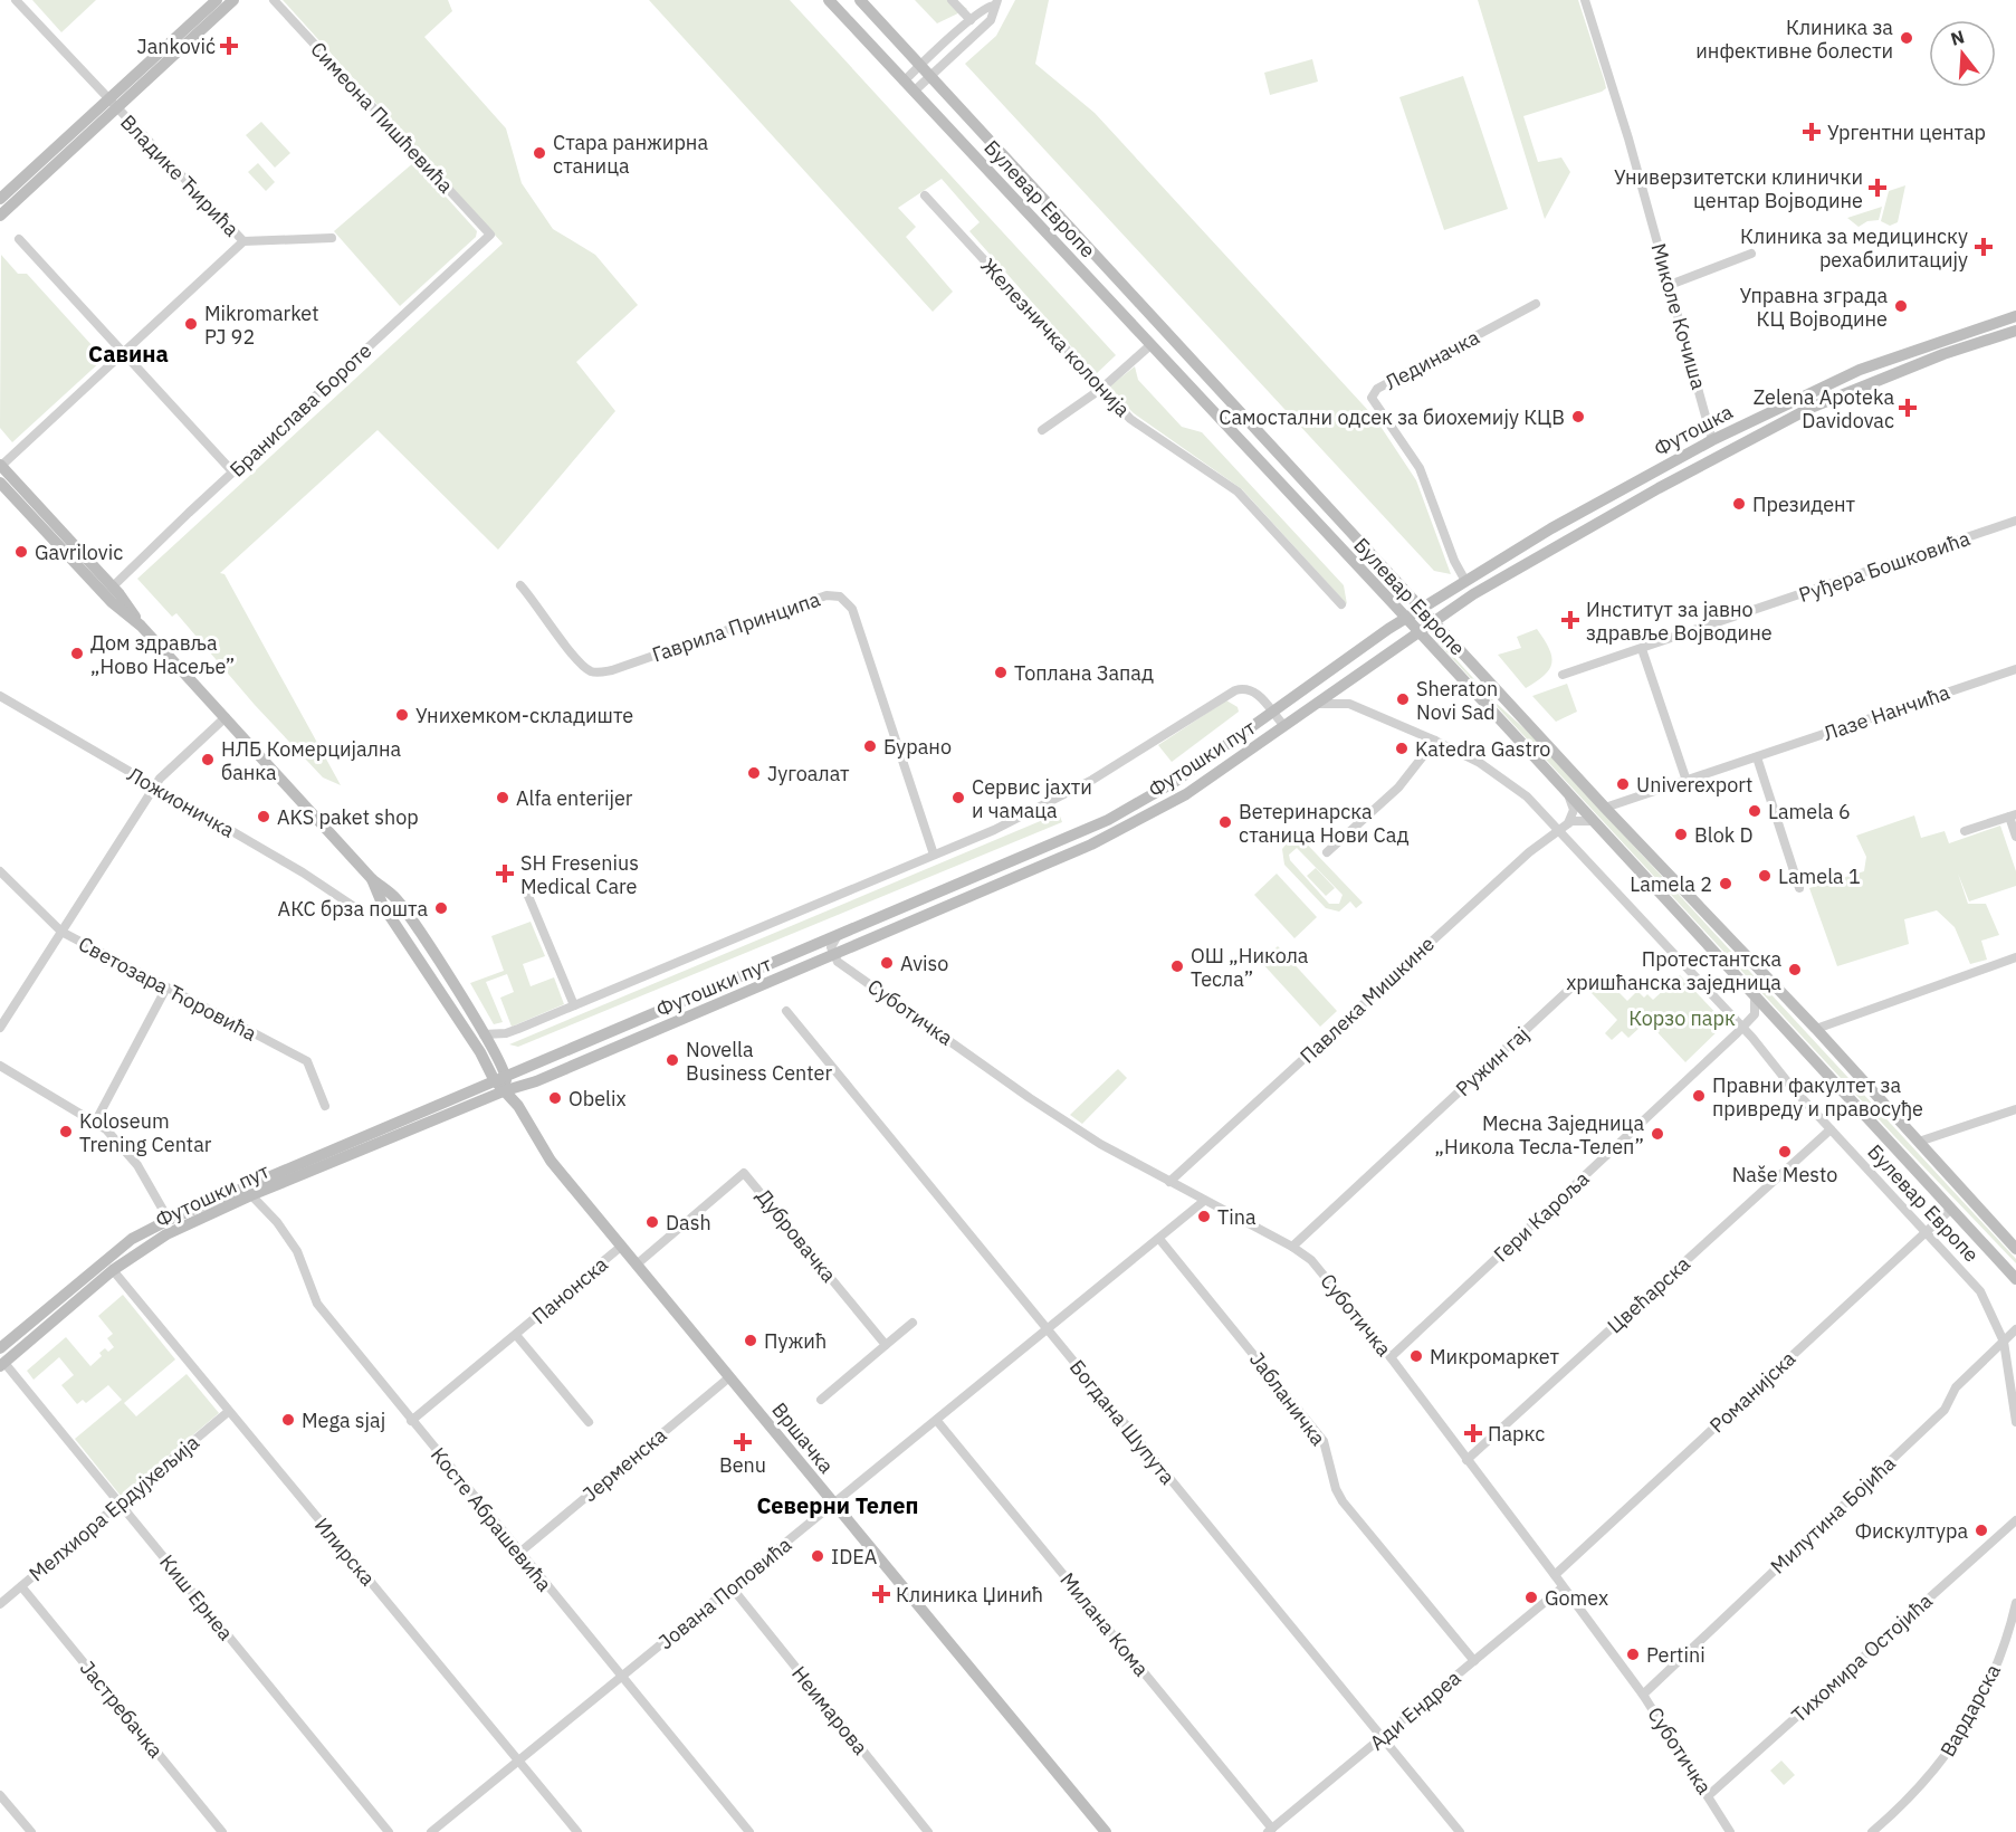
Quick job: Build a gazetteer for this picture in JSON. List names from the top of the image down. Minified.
{"streets":{"main road":["Булевар Европе","Футошка","Футошки пут","Вршачка"],"street":["Симеона Пишћевића","Владике Ћирића","Миколе Кочиша","Железничка колонија","Лединачка","Бранислава Бороте","Руђера Бошковића","Гаврила Принципа","Лазе Нанчића","Ложионичка","Светозара Ћоровића","Павлека Мишкине","Суботичка","Ружин гај","Гери Кароља","Дубровачка","Панонска","Цвећарска","Романијска","Јабланичка","Богдана Шупута","Јерменска","Мелхиора Ердујхељија","Милутина Бојића","Косте Абрашевића","Илирска","Јована Поповића","Киш Ернеа","Милана Кома","Тихомира Остојића","Јастребачка","Неимарова","Ади Ендреа","Вардарска"]},"crossings":[["Симеона Пишћевића","Бранислава Бороте"],["Булевар Европе","Футошка"],["Булевар Европе","Лазе Нанчића"],["Булевар Европе","Футошки пут"],["Булевар Европе","Павлека Мишкине"],["Булевар Европе","Гери Кароља"],["Булевар Европе","Цвећарска"],["Булевар Европе","Романијска"],["Булевар Европе","Милутина Бојића"],["Миколе Кочиша","Футошка"],["Лединачка","Футошка"],["Футошка","Футошки пут"],["Футошки пут","Суботичка"],["Футошки пут","Вршачка"],["Футошки пут","Косте Абрашевића"],["Футошки пут","Илирска"],["Футошки пут","Киш Ернеа"],["Павлека Мишкине","Суботичка"],["Суботичка","Ружин гај"],["Суботичка","Гери Кароља"],["Суботичка","Цвећарска"],["Суботичка","Романијска"],["Суботичка","Милутина Бојића"],["Суботичка","Јована Поповића"],["Суботичка","Тихомира Остојића"],["Суботичка","Ади Ендреа"],["Дубровачка","Вршачка"],["Панонска","Вршачка"],["Панонска","Косте Абрашевића"],["Јабланичка","Јована Поповића"],["Јабланичка","Ади Ендреа"],["Богдана Шупута","Јована Поповића"],["Богдана Шупута","Ади Ендреа"],["Вршачка","Јерменска"],["Вршачка","Јована Поповића"],["Јерменска","Косте Абрашевића"],["Мелхиора Ердујхељија","Илирска"],["Мелхиора Ердујхељија","Киш Ернеа"],["Мелхиора Ердујхељија","Јастребачка"],["Косте Абрашевића","Јована Поповића"],["Илирска","Јована Поповића"],["Јована Поповића","Милана Кома"],["Јована Поповића","Неимарова"],["Милана Кома","Ади Ендреа"]],"districts":["Савина","Северни Телеп"],"parks":["Корзо парк"],"places":{"other":["Клиника за инфективне болести","Стара ранжирна станица","Управна зграда КЦ Војводине","Mikromarket PJ 92","Самостални одсек за биохемију КЦВ","Президент","Gavrilovic","Дом здравља „Ново Насеље”","Топлана Запад","Sheraton Novi Sad","Унихемком-складиште","Бурано","Katedra Gastro","НЛБ Комерцијална банка","Југоалат","Univerexport","Alfa enterijer","Сервис јахти и чамаца","Lamela 6","AKS paket shop","Ветеринарска станица Нови Сад","Blok D","Lamela 1","Lamela 2","АКС брза пошта","Aviso","ОШ „Никола Тесла”","Протестантска хришћанска заједница","Novella Business Center","Правни факултет за привреду и правосуђе","Obelix","Koloseum Trening Centar","Месна Заједница „Никола Тесла-Телеп”","Naše Mesto","Tina","Dash","Пужић","Микромаркет","Mega sjaj","Фискултура","IDEA","Gomex","Pertini"],"health":["Janković","Ургентни центар","Универзитетски клинички центар Војводине","Клиника за медицинску рехабилитацију","Zelena Apoteka Davidovac","Институт за јавно здравље Војводине","SH Fresenius Medical Care","Паркс","Benu","Клиника Џинић"]},"north":"top"}
